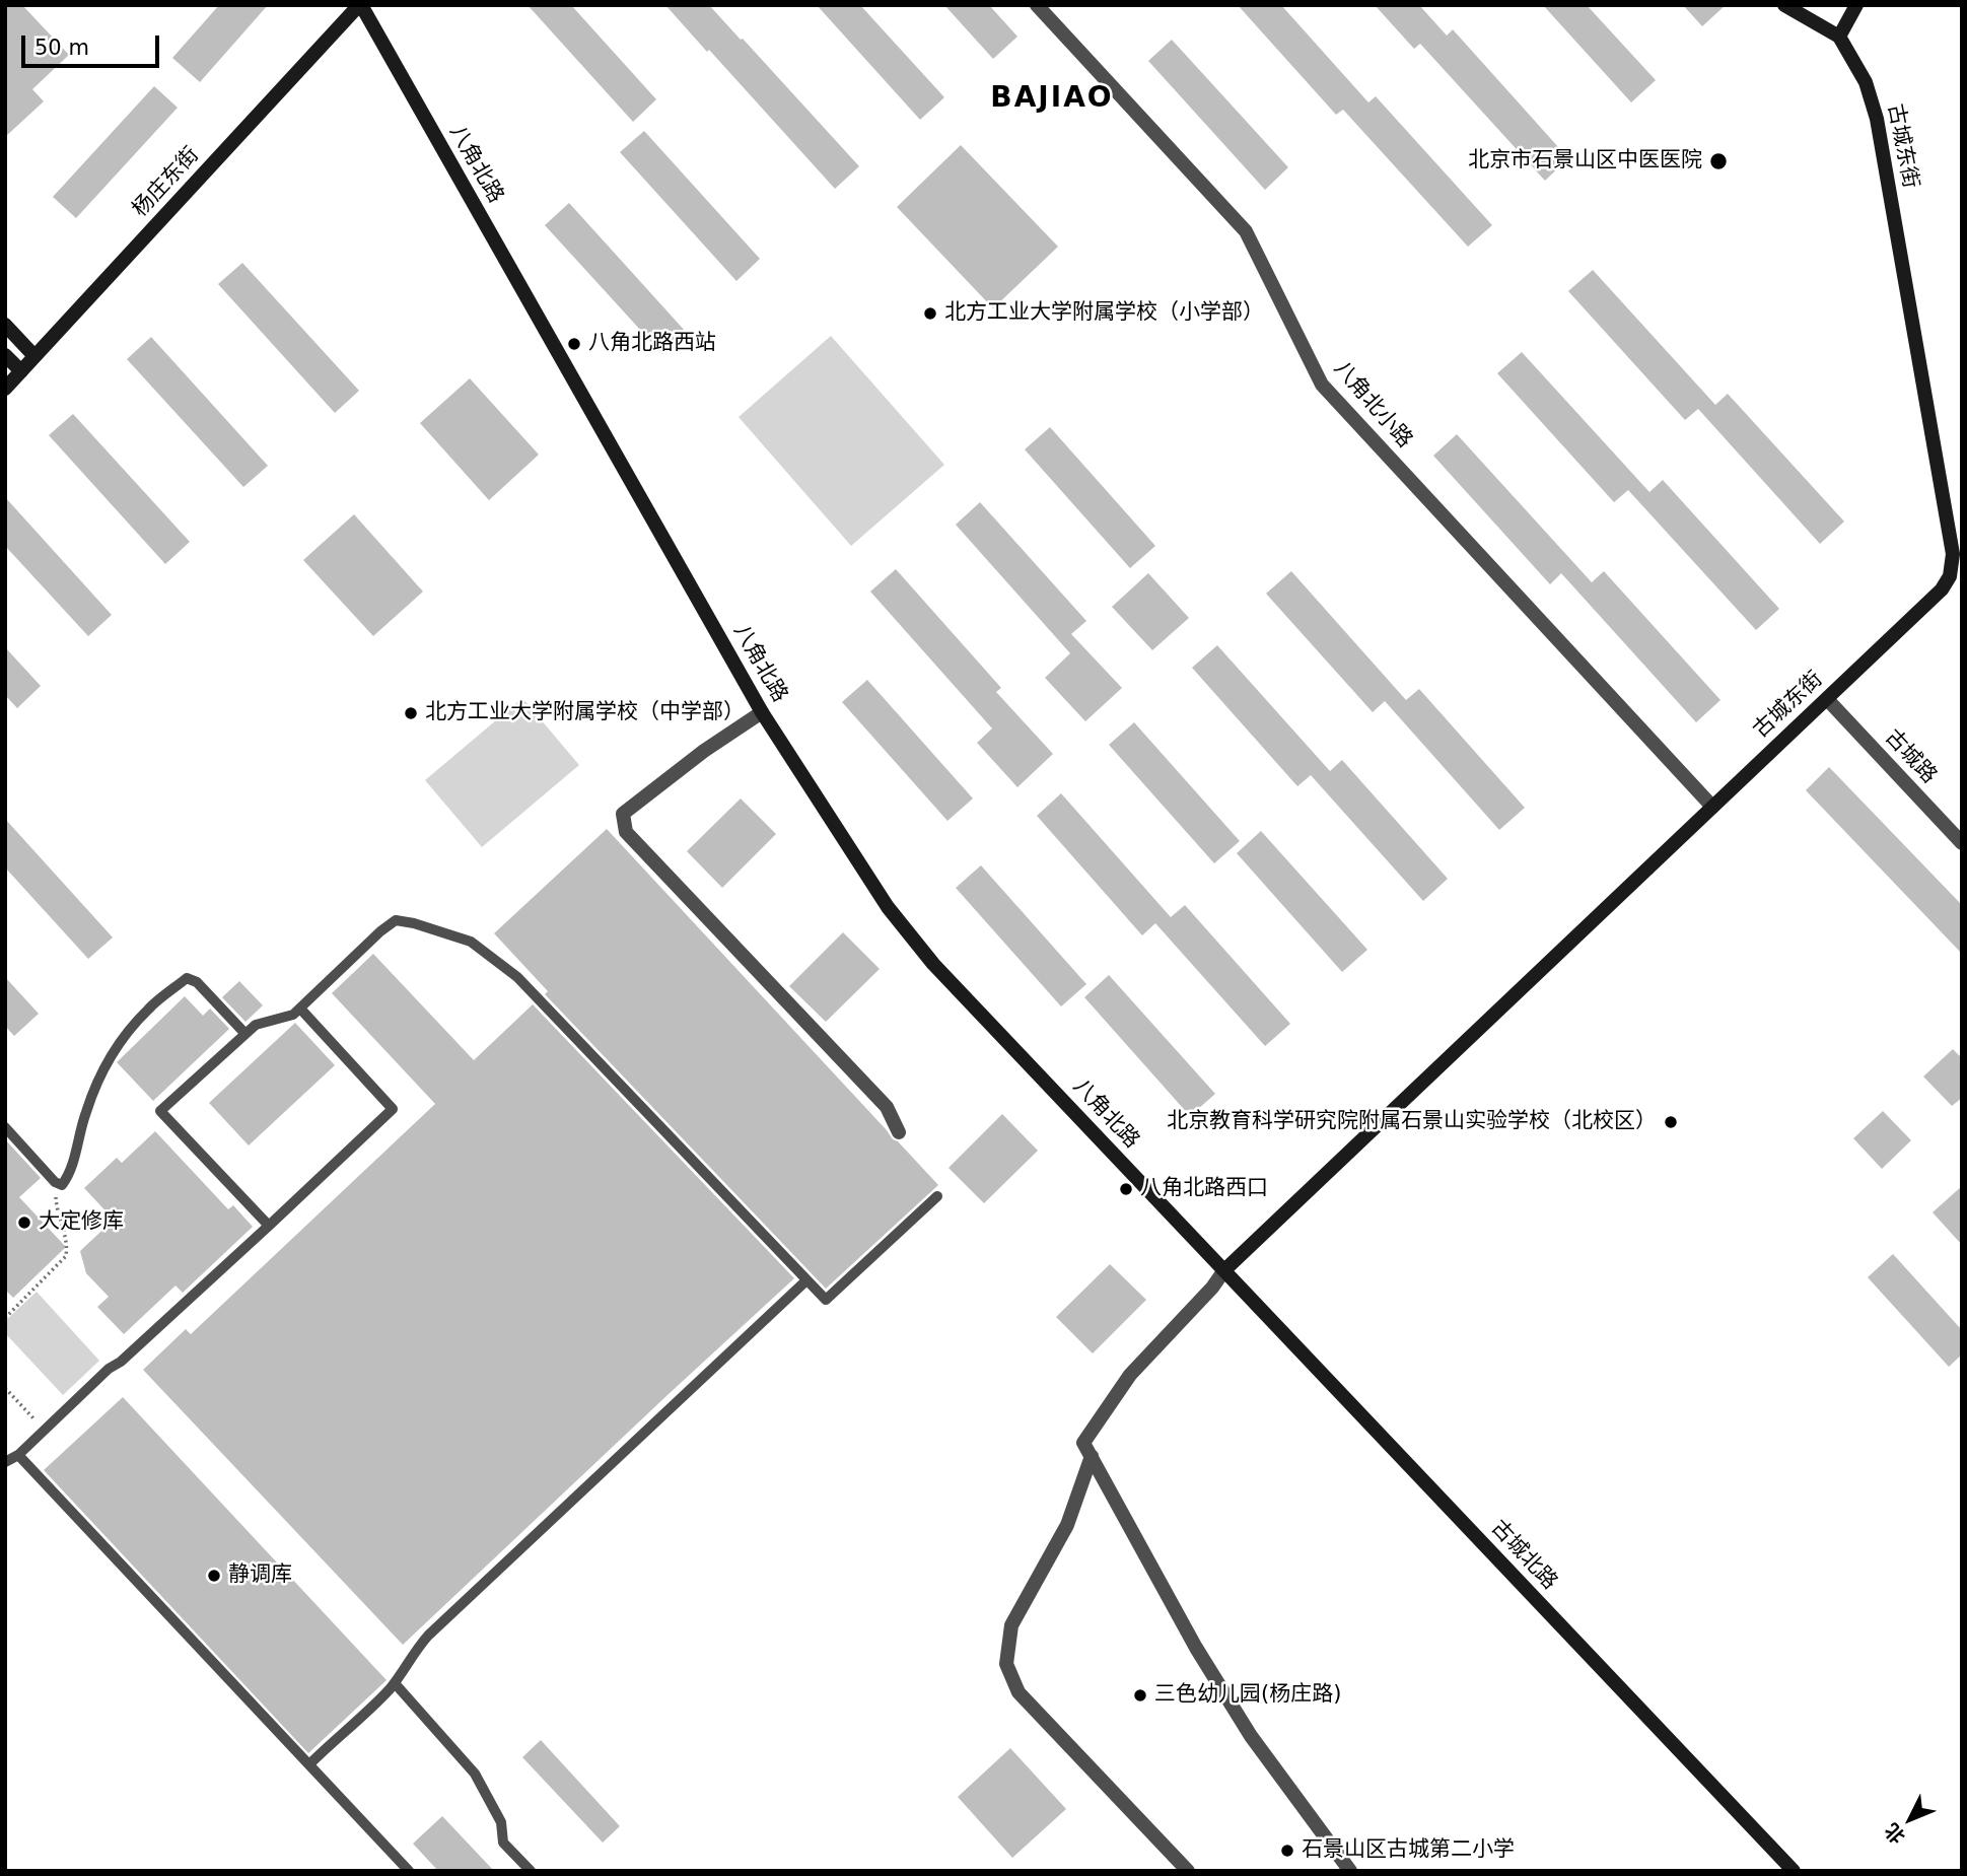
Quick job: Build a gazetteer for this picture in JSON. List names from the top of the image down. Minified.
{"streets":{"street":["古城东街","八角北路","杨庄东街","八角北小路","古城路","古城北路"]},"crossings":[["古城东街","八角北路"],["古城东街","八角北小路"],["古城东街","古城路"],["古城东街","古城北路"],["八角北路","杨庄东街"],["八角北路","古城北路"]],"districts":["BAJIAO"],"places":["北京市石景山区中医医院","北方工业大学附属学校（小学部）","八角北路西站","北方工业大学附属学校（中学部）","北京教育科学研究院附属石景山实验学校（北校区）","八角北路西口","大定修库","静调库","三色幼儿园(杨庄路)","石景山区古城第二小学"],"scale_bar":"50 m","north":"bottom left"}
